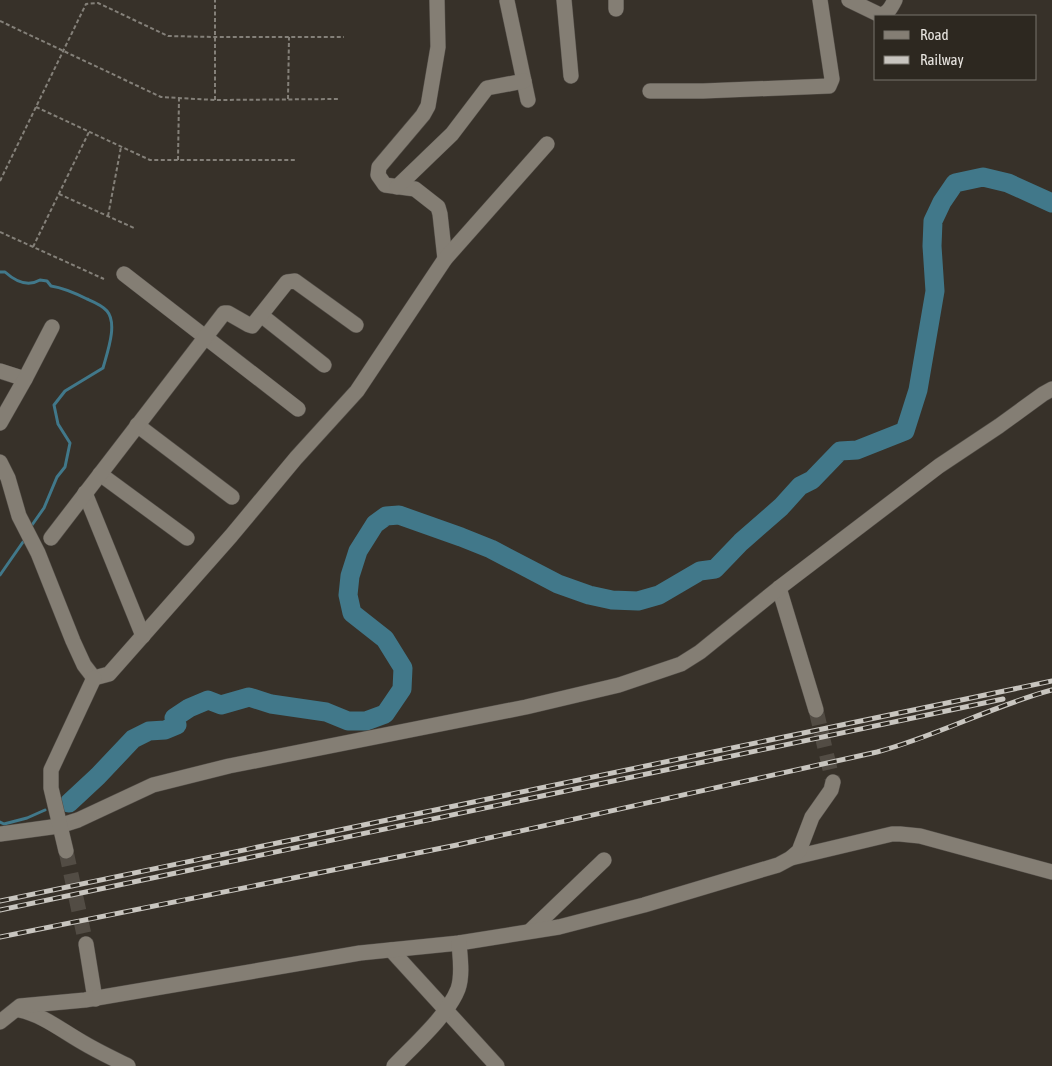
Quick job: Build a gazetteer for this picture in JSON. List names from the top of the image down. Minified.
{"legend":["Road","Railway"]}
